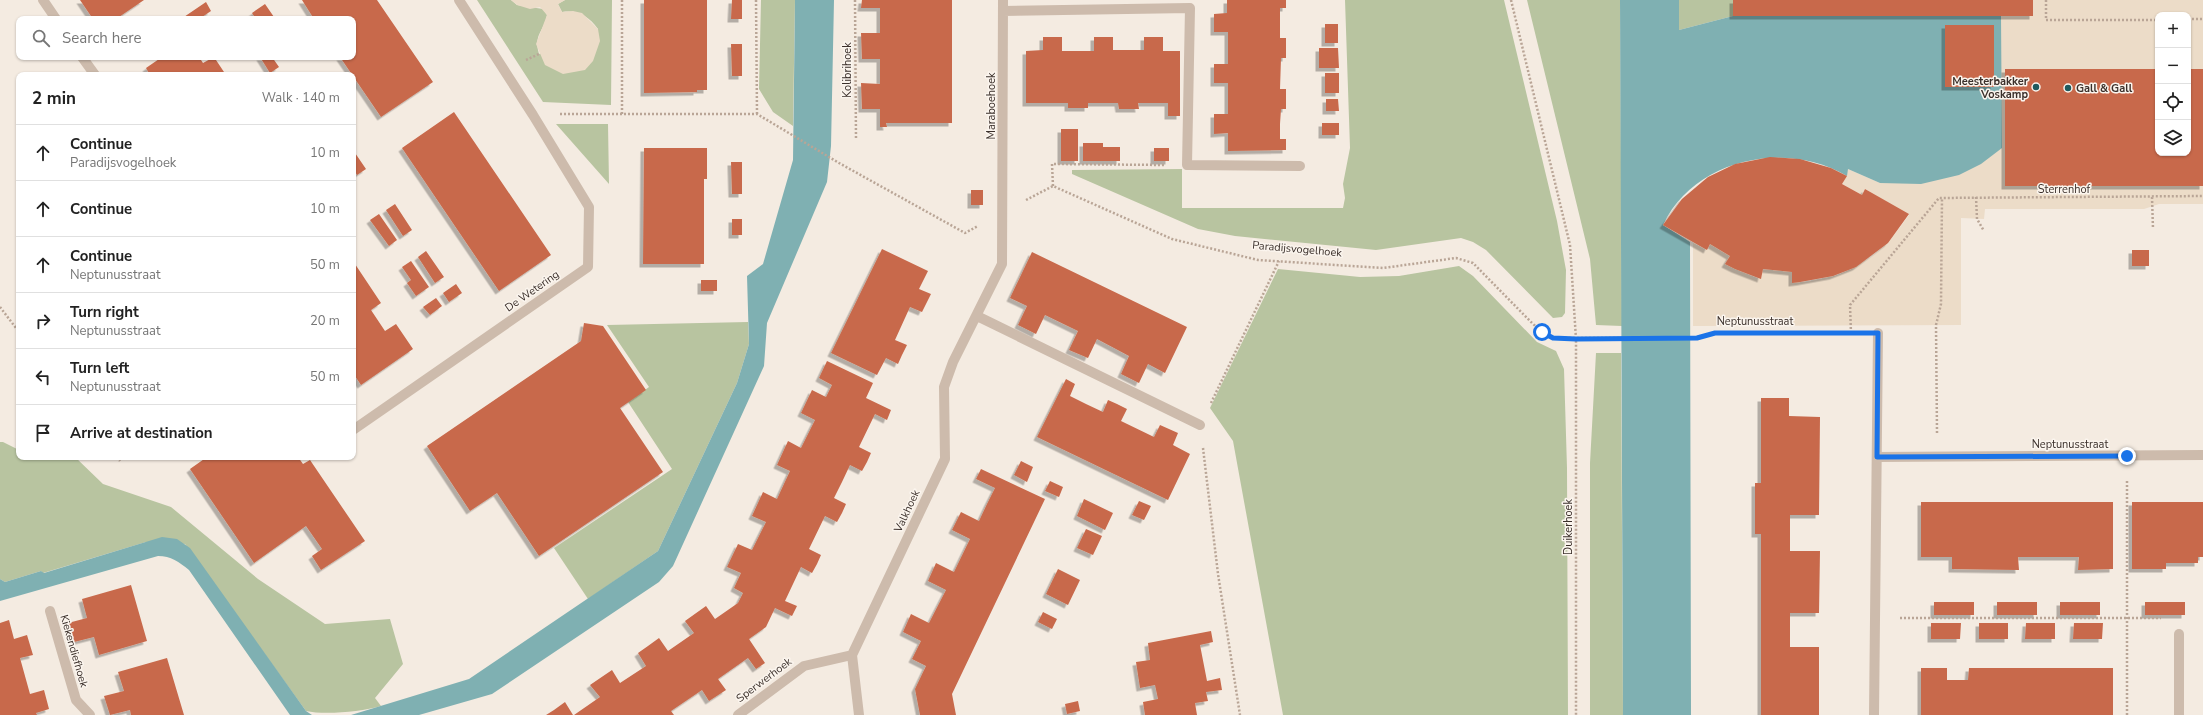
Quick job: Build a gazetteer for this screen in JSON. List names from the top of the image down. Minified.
{"streets":{"street":["Maraboehoek","De Wetering","Neptunusstraat","Valkhoek","Kiekendiefhoek","Sperwerhoek"],"path":["Kolibrihoek","Sterrenhof","Paradijsvogelhoek","Duikerhoek"]},"crossings":[["Maraboehoek","Valkhoek"],["Paradijsvogelhoek","Neptunusstraat"],["Paradijsvogelhoek","Duikerhoek"],["Valkhoek","Sperwerhoek"]],"places":["Meesterbakker Voskamp","Gall & Gall"],"page":{"map_buttons":["+","−"],"search":"Search here","heading":["2 min","Walk · 140 m"],"list":[["Continue","Paradijsvogelhoek","10 m"],["Continue","10 m"],["Continue","Neptunusstraat","50 m"],["Turn right","Neptunusstraat","20 m"],["Turn left","Neptunusstraat","50 m"],"Arrive at destination"]}}
